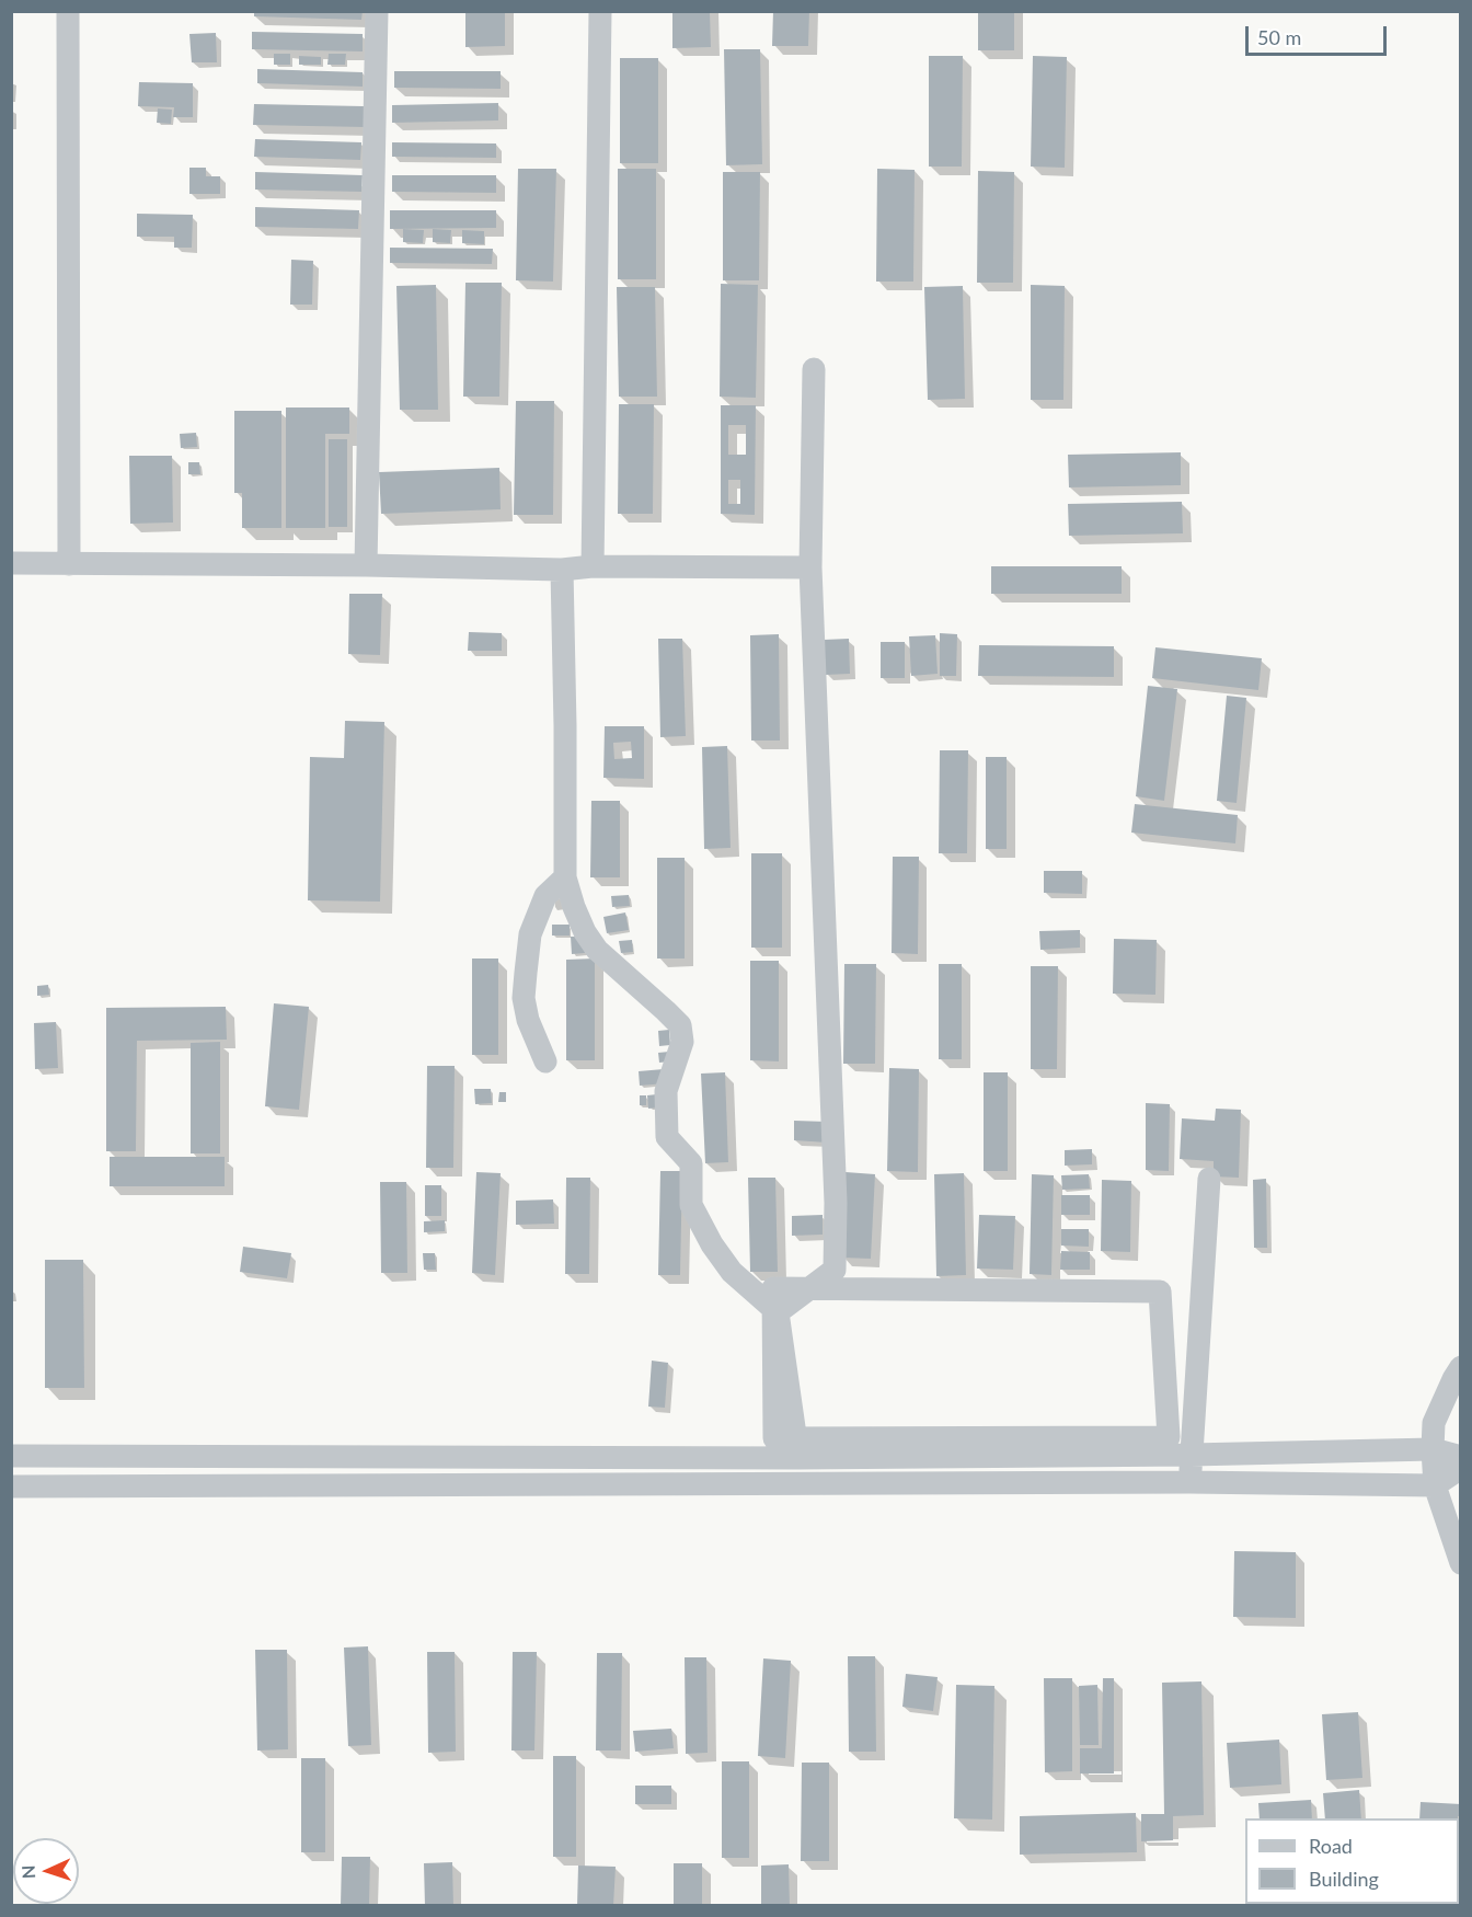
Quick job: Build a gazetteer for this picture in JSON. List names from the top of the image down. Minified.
{"legend":["Road","Building"],"scale_bar":"50 m","north":"left"}
